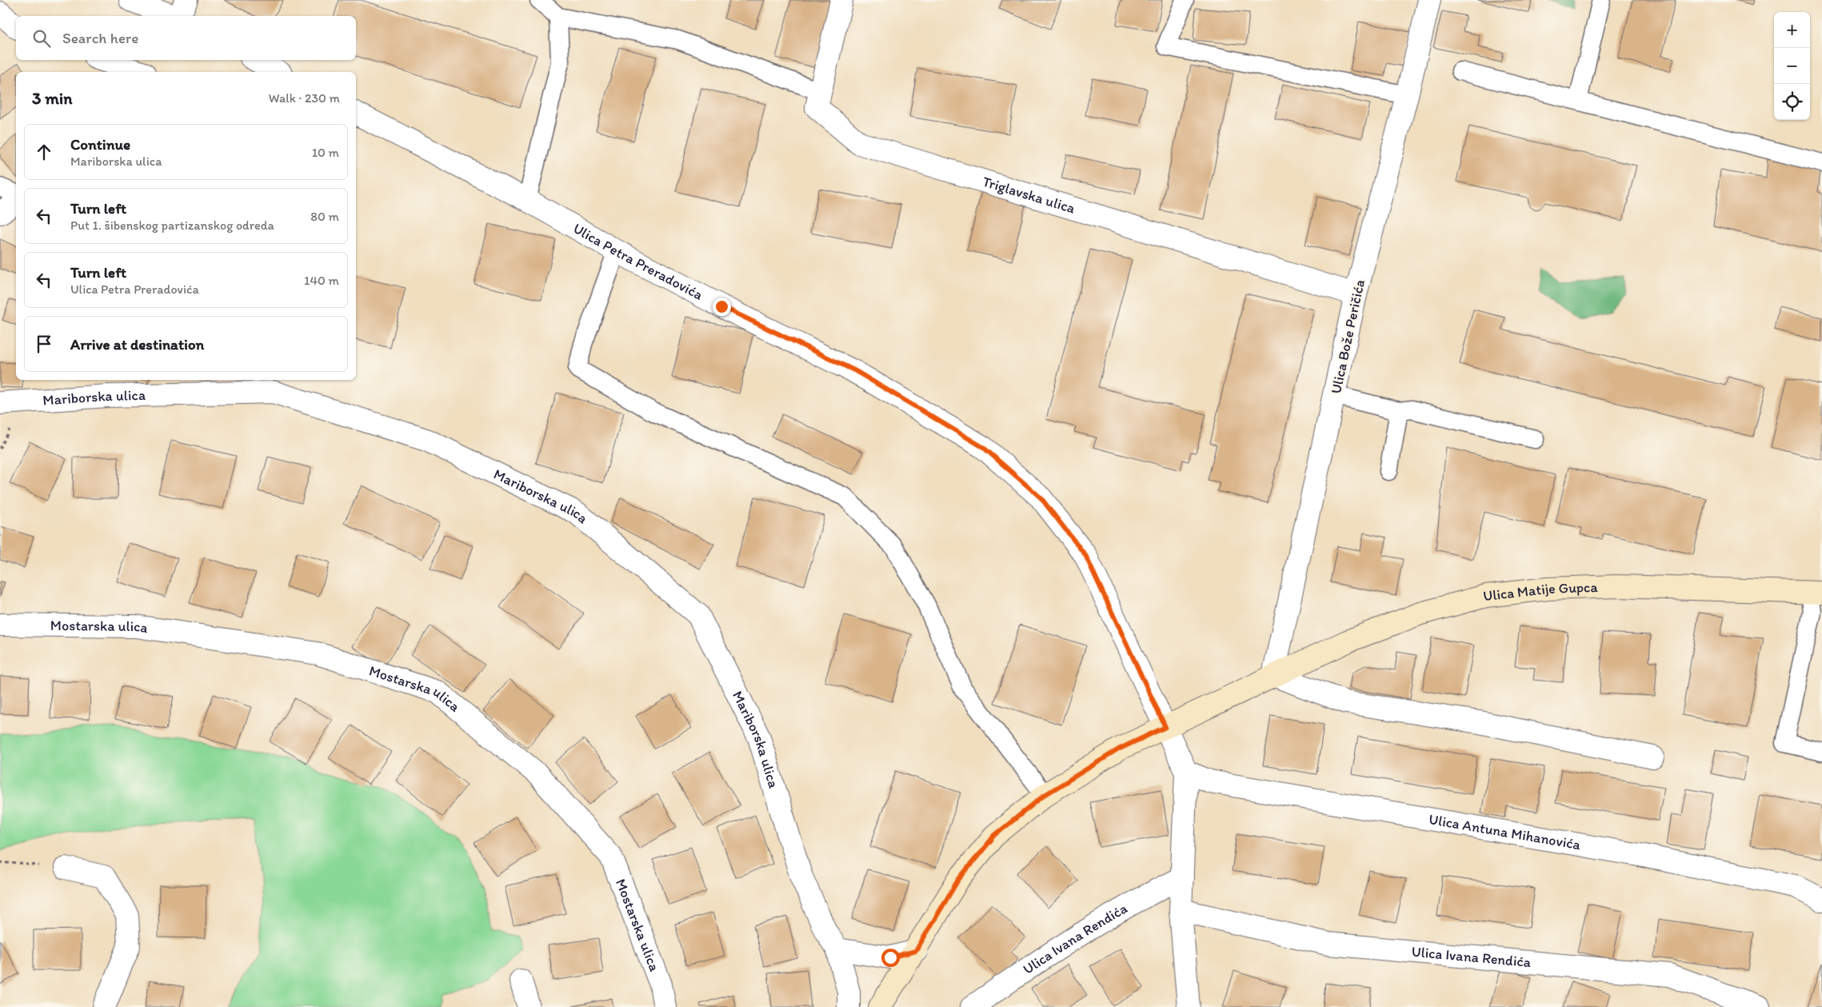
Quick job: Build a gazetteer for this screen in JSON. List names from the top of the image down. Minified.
{"streets":{"street":["Triglavska ulica","Ulica Petra Preradovića","Ulica Bože Peričića","Mariborska ulica","Ulica Matije Gupca","Mostarska ulica","Ulica Antuna Mihanovića","Ulica Ivana Rendića"]},"crossings":[["Triglavska ulica","Ulica Bože Peričića"],["Ulica Petra Preradovića","Ulica Matije Gupca"],["Ulica Petra Preradovića","Ulica Antuna Mihanovića"],["Ulica Bože Peričića","Ulica Matije Gupca"]],"page":{"map_buttons":["+","−"],"search":"Search here","heading":["3 min","Walk · 230 m"],"list":[["Continue","Mariborska ulica","10 m"],["Turn left","Put 1. šibenskog partizanskog odreda","80 m"],["Turn left","Ulica Petra Preradovića","140 m"],"Arrive at destination"]}}
